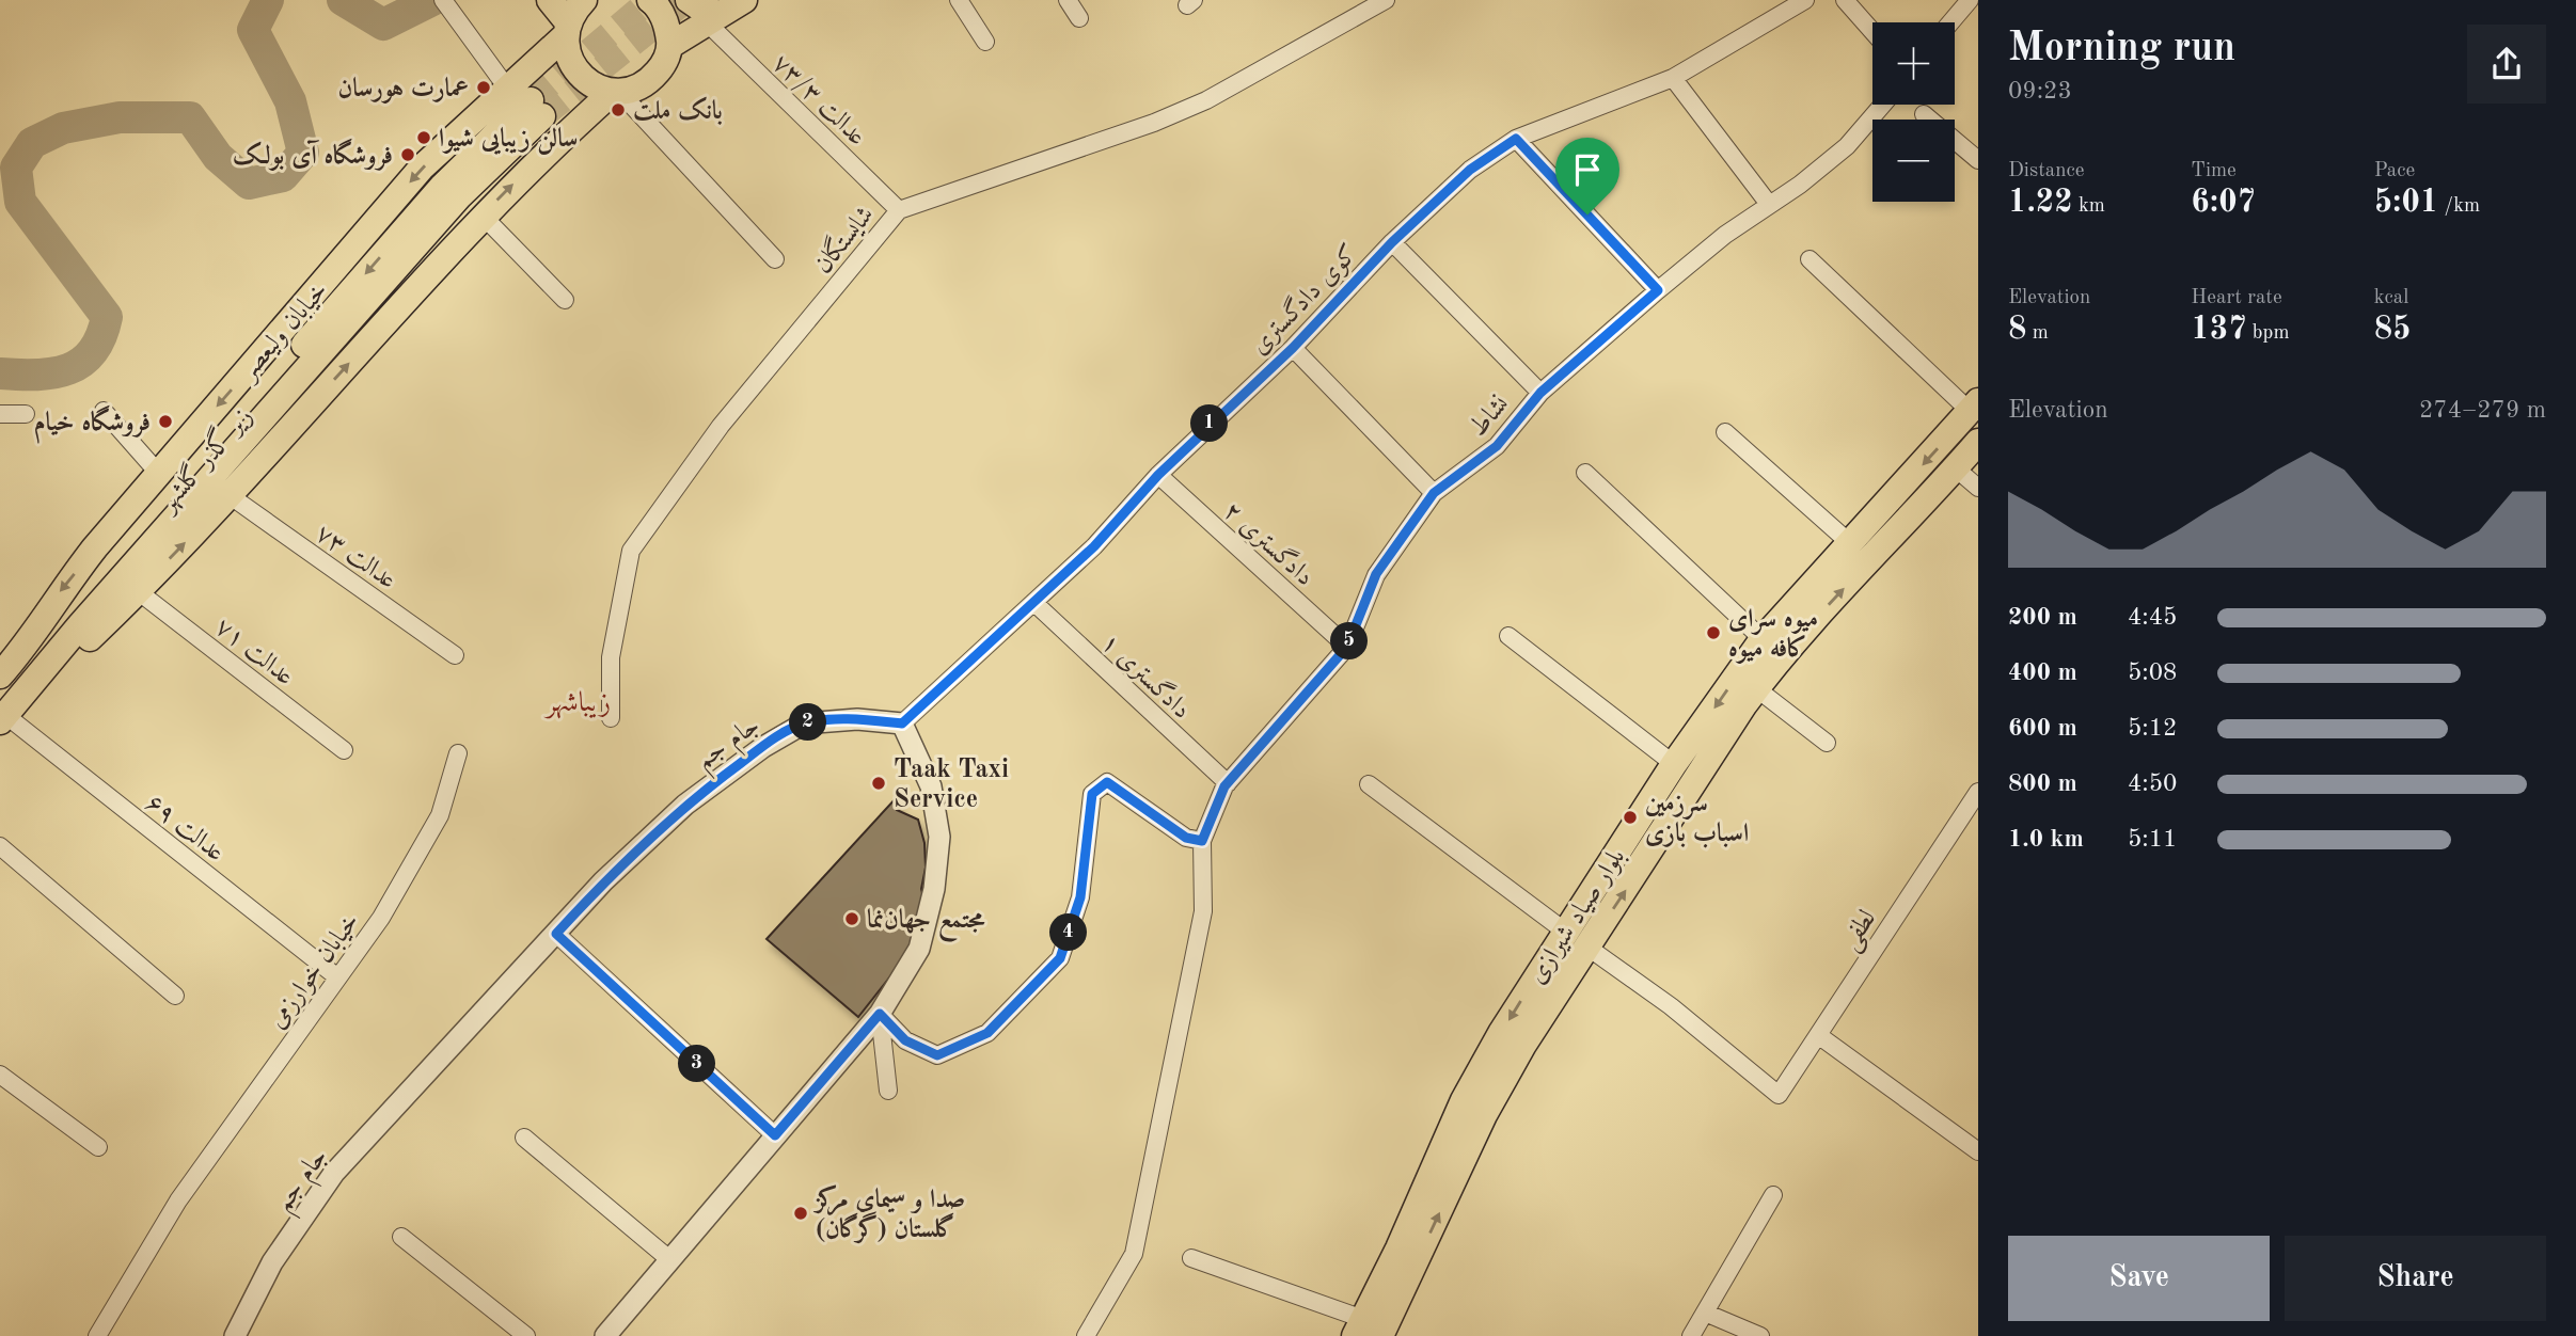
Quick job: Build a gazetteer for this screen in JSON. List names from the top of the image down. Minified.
{"streets":{"main road":["خیابان ولیعصر","زیر گذر گلشهر","بلوار صیاد شیرازی"],"street":["۷۳/۳ عدالت","شایستگان","کوی دادگستری","نشاط","دادگستری ۲","عدالت ۷۳","عدالت ۷۱","دادگستری ۱","جام جم","عدالت ۶۹","لطفی","خیابان خوارزمی"]},"crossings":[["۷۳/۳ عدالت","شایستگان"],["کوی دادگستری","دادگستری ۲"],["کوی دادگستری","دادگستری ۱"],["کوی دادگستری","جام جم"],["خیابان ولیعصر","زیر گذر گلشهر"],["نشاط","دادگستری ۲"],["نشاط","دادگستری ۱"],["عدالت ۶۹","خیابان خوارزمی"],["بلوار صیاد شیرازی","لطفی"]],"districts":["زیباشهر"],"places":["عمارت هورسان","بانک ملت","سالن زیبایی شیوا","فروشگاه آی بولک","فروشگاه خیام","میوه سرای کافه میوه","Taak Taxi Service","سرزمین اسباب بازی","مجتمع جهان‌نما","صدا و سیمای مرکز گلستان (گرگان)"],"page":{"heading":["Morning run","09:23"],"map_buttons":["+","−"],"stats":[["Distance","1.22 km"],["Time","6:07"],["Pace","5:01 /km"],["Elevation","8 m"],["Heart rate","137 bpm"],["kcal","85"]],"chart":["Elevation","274–279 m"],"pins":["1","5","2","4","3"],"list":[{"name":"200 m","note":"4:45"},{"name":"400 m","note":"5:08"},{"name":"600 m","note":"5:12"},{"name":"800 m","note":"4:50"},{"name":"1.0 km","note":"5:11"}],"buttons":["Save","Share"]}}
